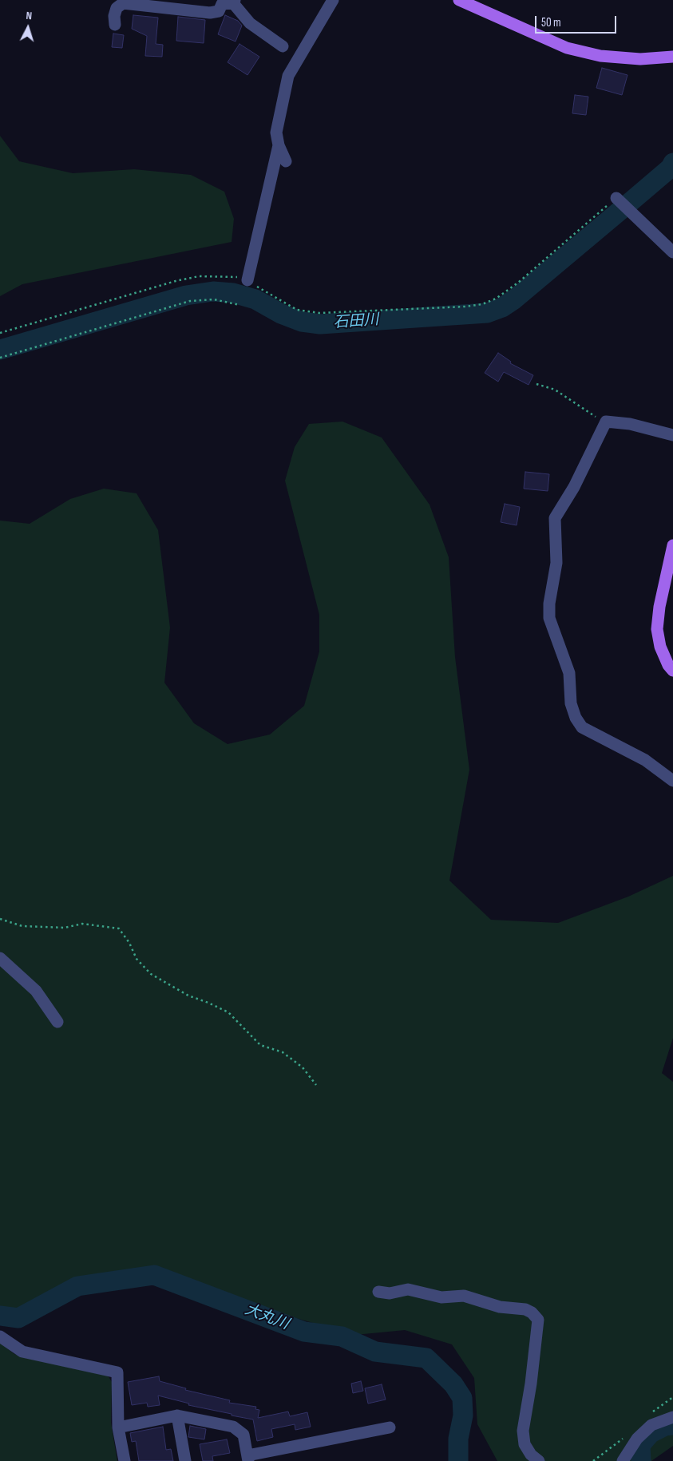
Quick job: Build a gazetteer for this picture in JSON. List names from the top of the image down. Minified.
{"water":["石田川","大丸川"],"scale_bar":"50 m","north":"top"}
